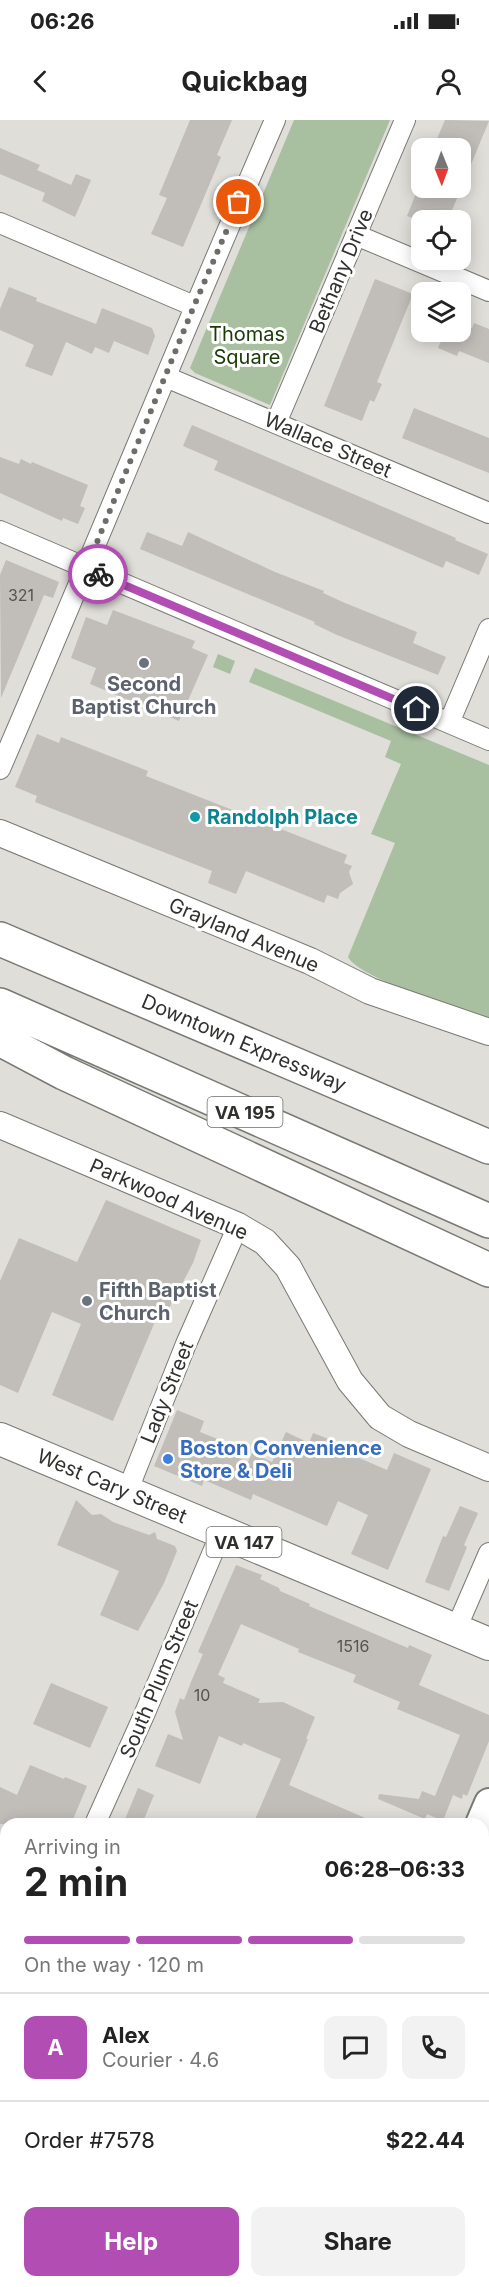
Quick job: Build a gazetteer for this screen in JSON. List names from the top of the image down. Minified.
{"streets":{"highway":["Downtown Expressway","VA 195"],"main road":["West Cary Street","VA 147"],"street":["Bethany Drive","Wallace Street","Grayland Avenue","Parkwood Avenue","Lady Street","South Plum Street"]},"crossings":[["Bethany Drive","Wallace Street"],["Parkwood Avenue","Lady Street"],["Lady Street","West Cary Street"],["West Cary Street","South Plum Street"]],"parks":["Thomas Square"],"places":["Second Baptist Church","Randolph Place","Fifth Baptist Church","Boston Convenience Store & Deli"],"house_numbers":["321","1516","10"],"north":"bottom","page":{"status":"06:26","header":"Quickbag","heading":["2 min","Arriving in","06:28–06:33"],"panel":["Alex","Courier · 4.6","Order #7578","$22.44"],"bar":"On the way · 120 m","round":"A","buttons":["Help","Share"]}}
